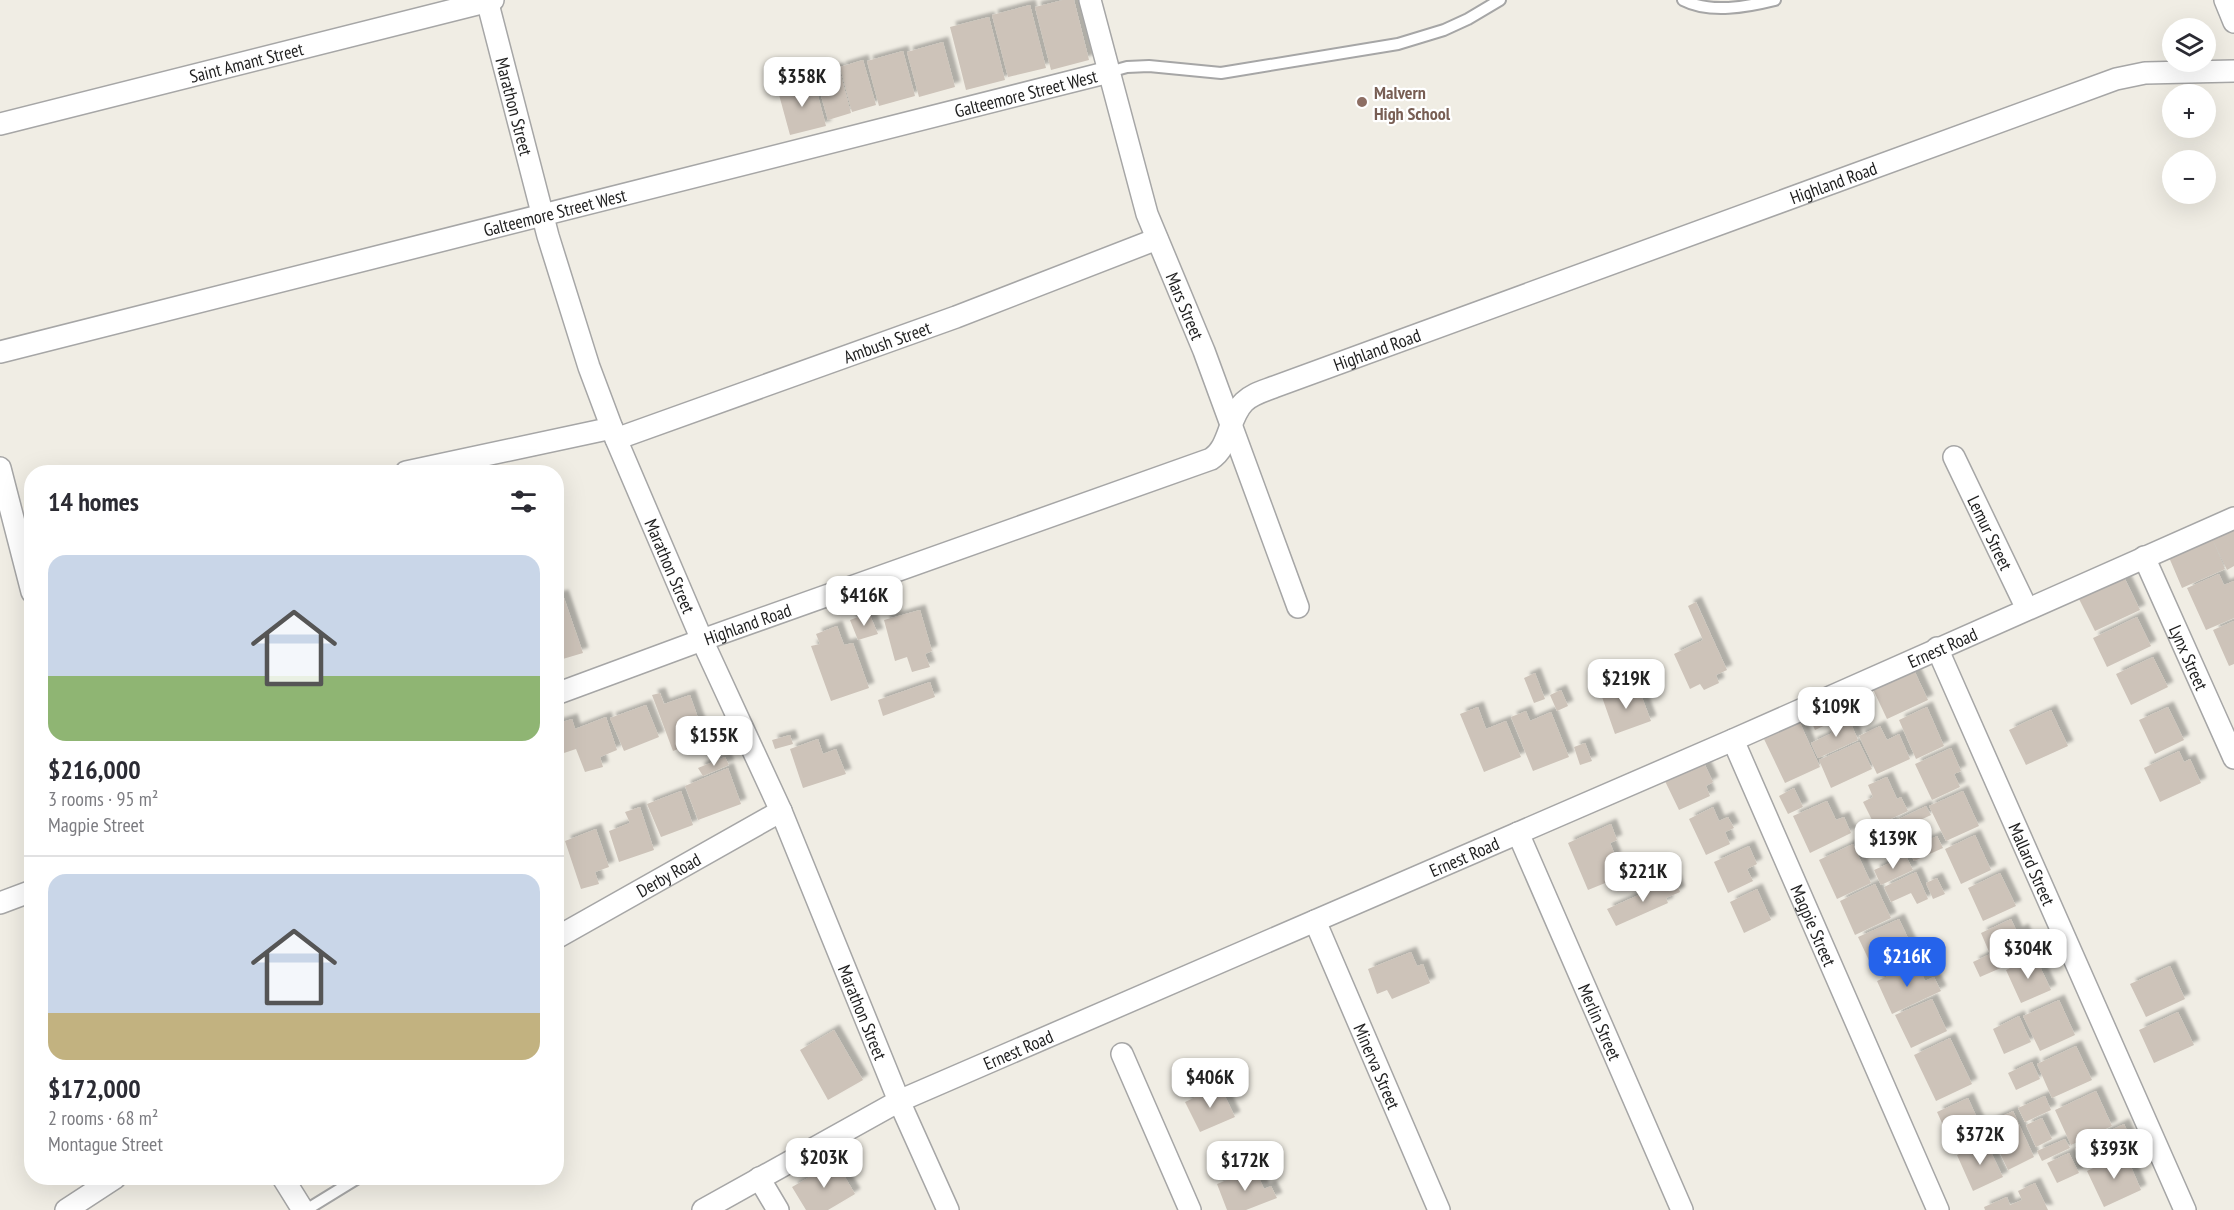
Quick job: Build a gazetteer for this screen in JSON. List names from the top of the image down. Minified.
{"streets":{"street":["Saint Amant Street","Galteemore Street West","Marathon Street","Highland Road","Mars Street","Ambush Street","Lemur Street","Ernest Road","Lynx Street","Mallard Street","Derby Road","Magpie Street","Merlin Street","Minerva Street"]},"crossings":[["Saint Amant Street","Marathon Street"],["Galteemore Street West","Marathon Street"],["Galteemore Street West","Mars Street"],["Marathon Street","Highland Road"],["Marathon Street","Ambush Street"],["Marathon Street","Ernest Road"],["Marathon Street","Derby Road"],["Highland Road","Mars Street"],["Mars Street","Ambush Street"],["Lemur Street","Ernest Road"],["Ernest Road","Lynx Street"],["Ernest Road","Mallard Street"],["Ernest Road","Magpie Street"],["Ernest Road","Merlin Street"],["Ernest Road","Minerva Street"]],"places":["Malvern High School"],"page":{"map_buttons":["+","−"],"price":["$358K","$416K","$219K","$109K","$155K","$139K","$221K","$304K","$216K","$406K","$372K","$393K","$203K","$172K"],"heading":"14 homes","list":[{"name":"$216,000","note":"3 rooms · 95 m² · Magpie Street"},{"name":"$172,000","note":"2 rooms · 68 m² · Montague Street"}]}}
